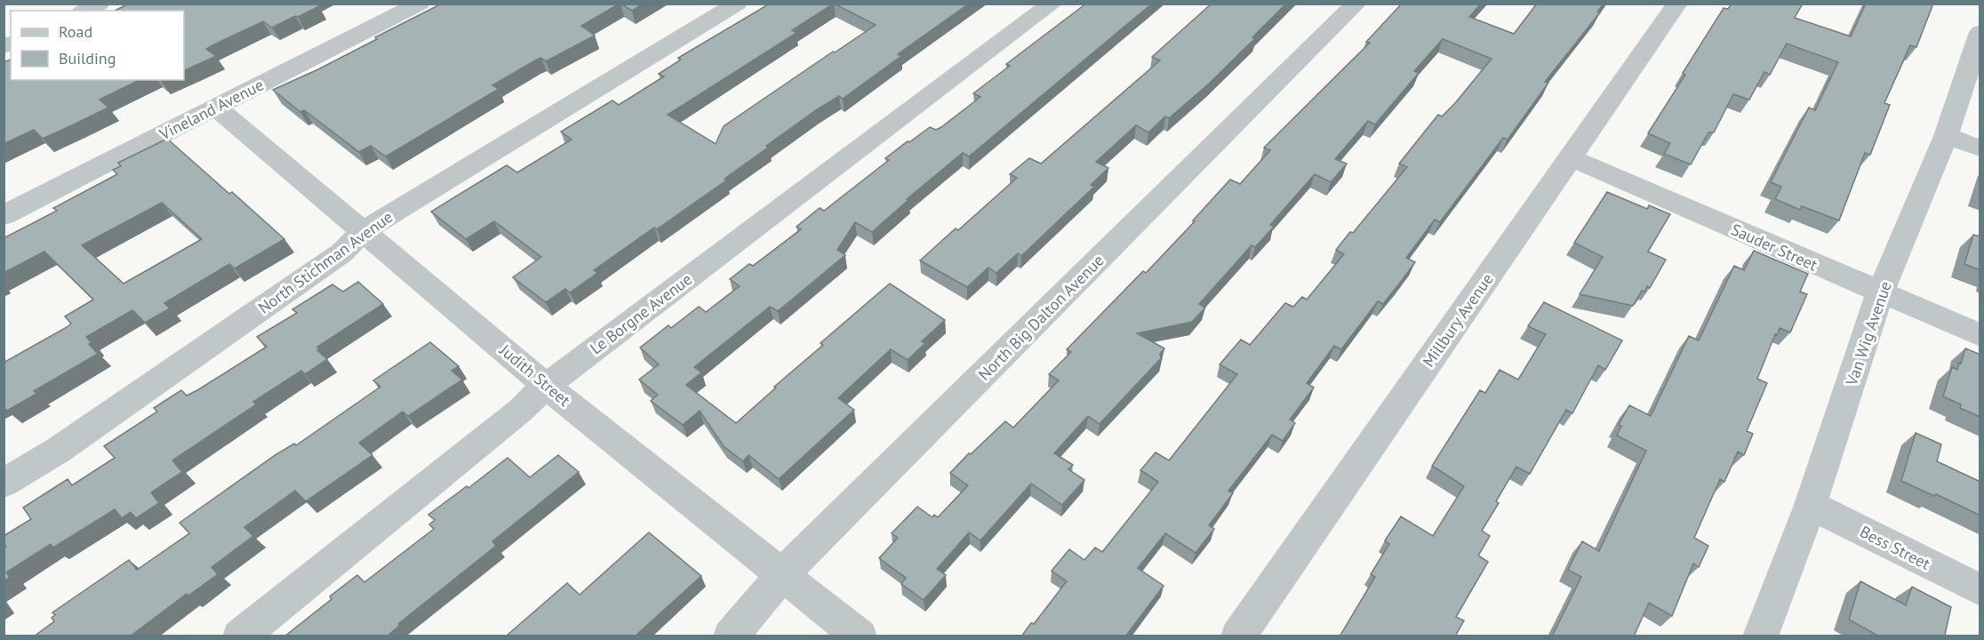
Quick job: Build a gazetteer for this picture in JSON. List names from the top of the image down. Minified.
{"streets":{"street":["Vineland Avenue","Sauder Street","North Stichman Avenue","Le Borgne Avenue","North Big Dalton Avenue","Millbury Avenue","Van Wig Avenue","Judith Street","Bess Street"]},"crossings":[["Vineland Avenue","Judith Street"],["Sauder Street","Millbury Avenue"],["Sauder Street","Van Wig Avenue"],["North Stichman Avenue","Judith Street"],["Le Borgne Avenue","Judith Street"],["North Big Dalton Avenue","Judith Street"],["Van Wig Avenue","Bess Street"]],"legend":["Road","Building"]}
